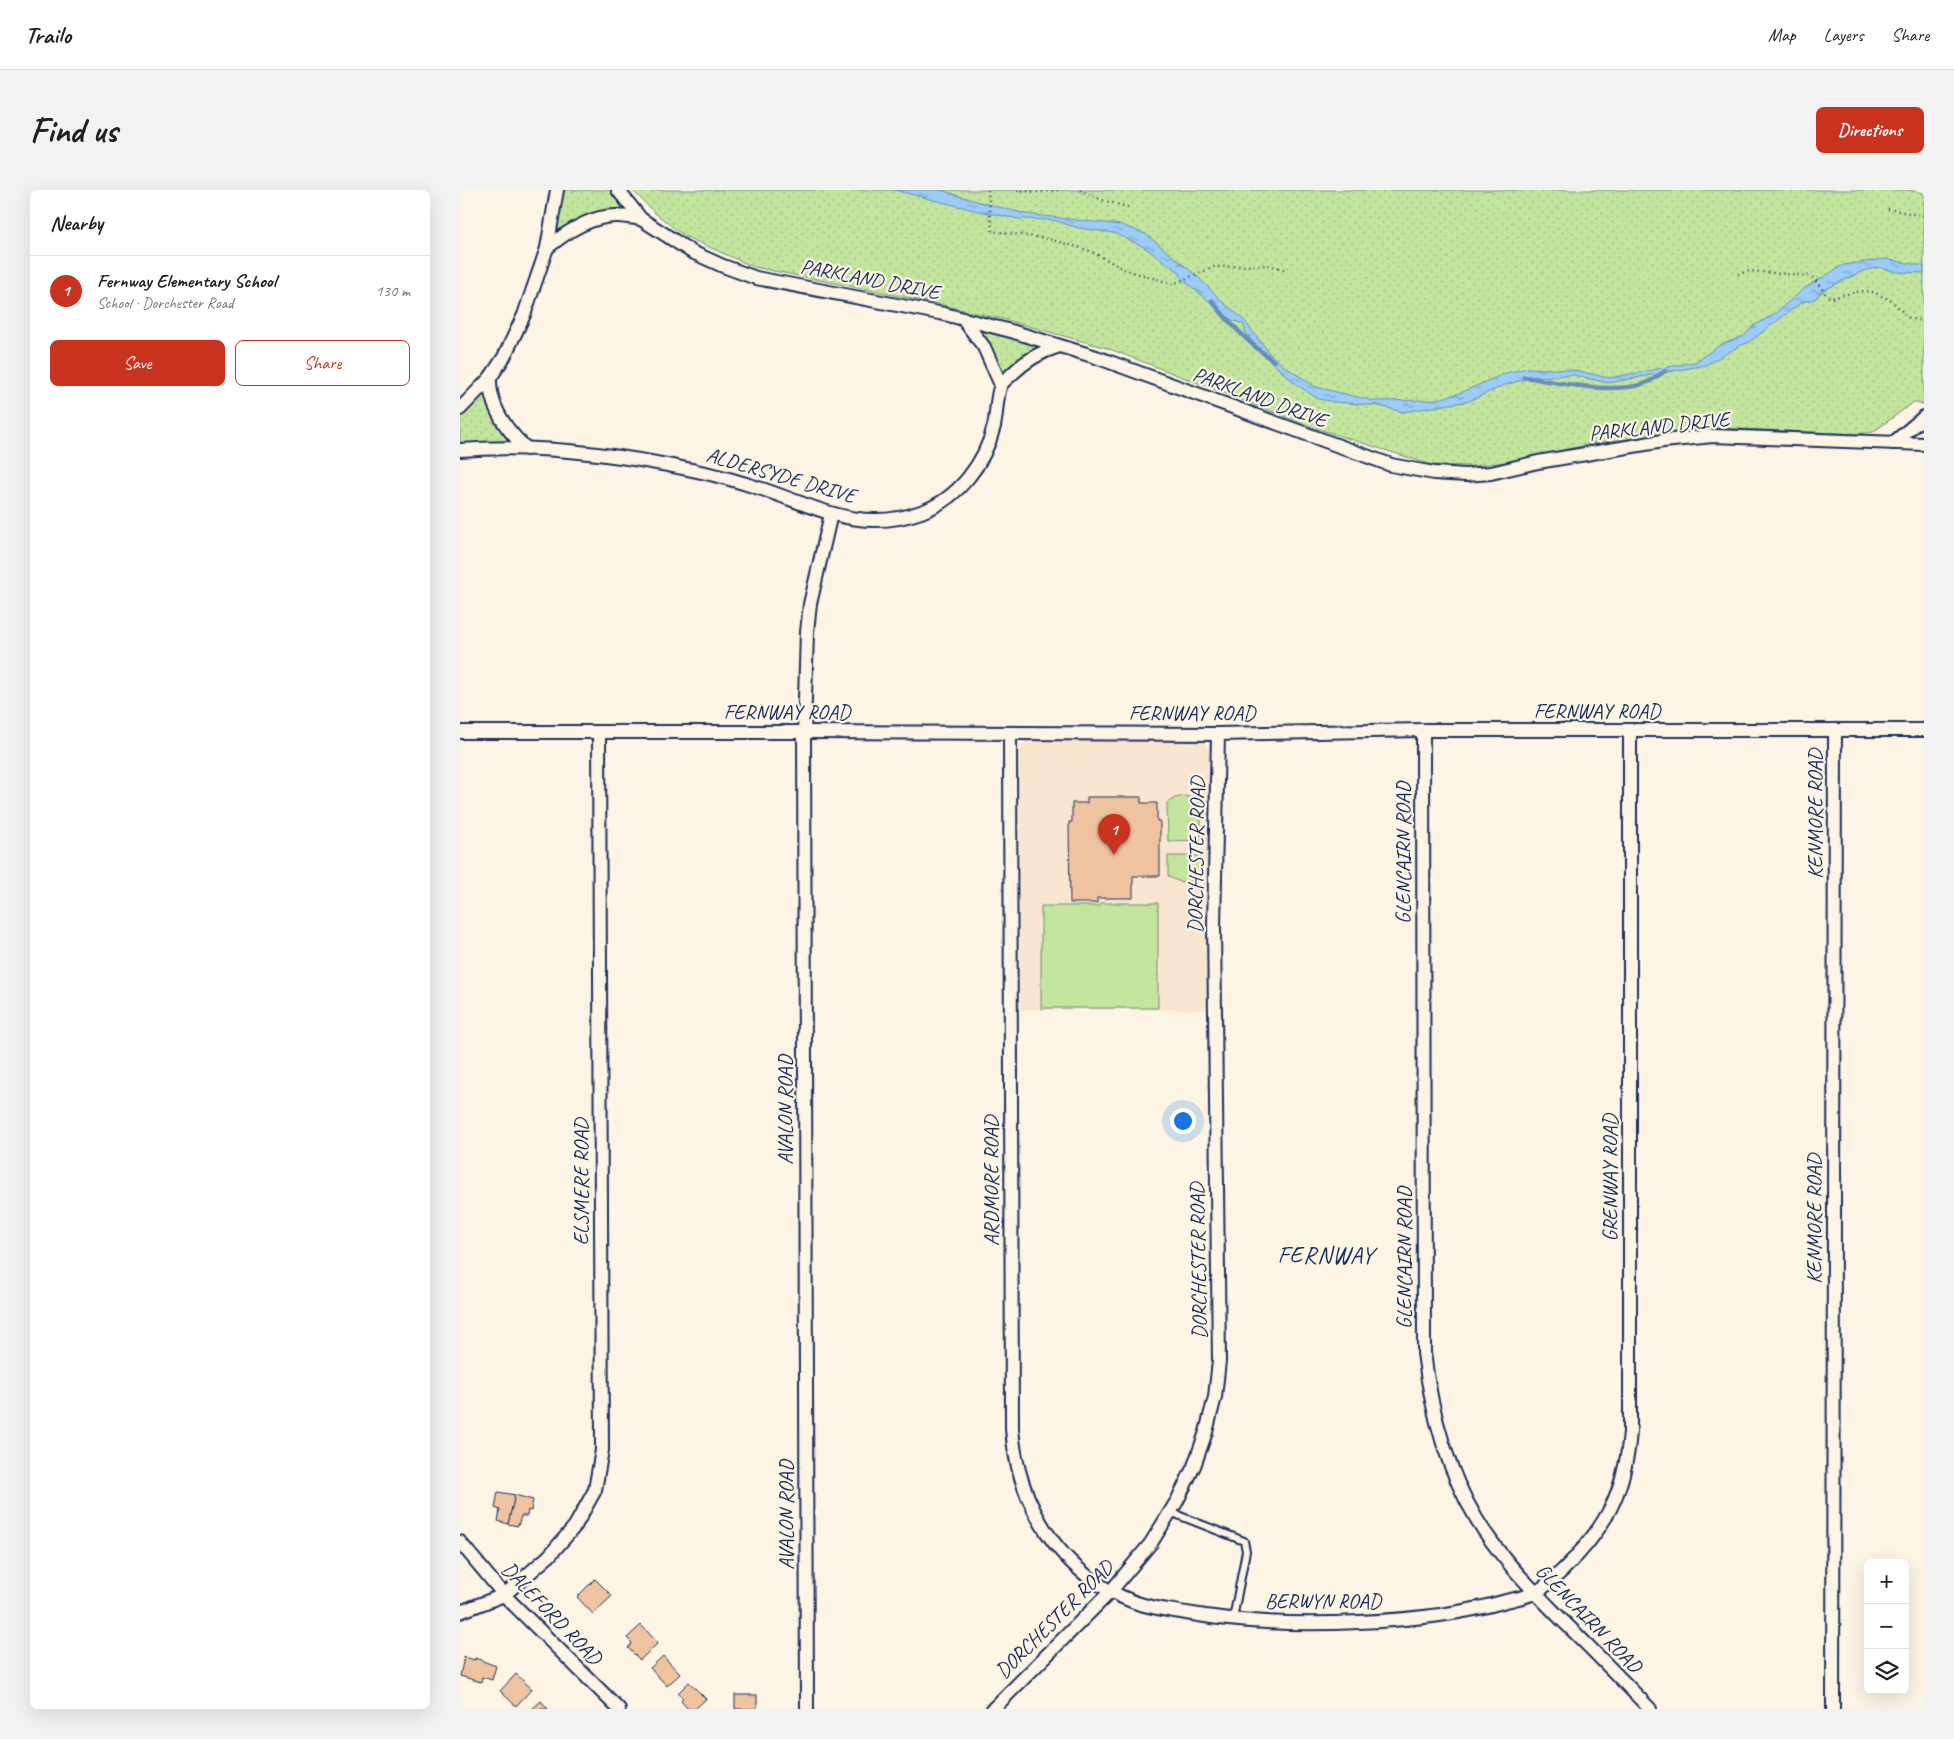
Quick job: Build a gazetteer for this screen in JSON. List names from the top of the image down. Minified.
{"streets":{"street":["PARKLAND DRIVE","ALDERSYDE DRIVE","FERNWAY ROAD","KENMORE ROAD","GLENCAIRN ROAD","DORCHESTER ROAD","AVALON ROAD","GRENWAY ROAD","ARDMORE ROAD","ELSMERE ROAD","BERWYN ROAD","DALEFORD ROAD"]},"crossings":[["ALDERSYDE DRIVE","AVALON ROAD"],["FERNWAY ROAD","KENMORE ROAD"],["FERNWAY ROAD","GLENCAIRN ROAD"],["FERNWAY ROAD","DORCHESTER ROAD"],["FERNWAY ROAD","AVALON ROAD"],["FERNWAY ROAD","GRENWAY ROAD"],["FERNWAY ROAD","ARDMORE ROAD"],["FERNWAY ROAD","ELSMERE ROAD"],["GLENCAIRN ROAD","GRENWAY ROAD"],["GLENCAIRN ROAD","BERWYN ROAD"],["DORCHESTER ROAD","ARDMORE ROAD"],["DORCHESTER ROAD","BERWYN ROAD"],["GRENWAY ROAD","BERWYN ROAD"],["ARDMORE ROAD","BERWYN ROAD"],["ELSMERE ROAD","DALEFORD ROAD"]],"districts":["FERNWAY"],"page":{"header":"Trailo","nav":["Map","Layers","Share"],"buttons":["Directions",["Save","Share"]],"title":"Find us","heading":"Nearby","list":[{"mark":"1","name":"Fernway Elementary School","note":"School · Dorchester Road","value":"130 m"}],"pins":"1","map_buttons":["+","−"]}}
